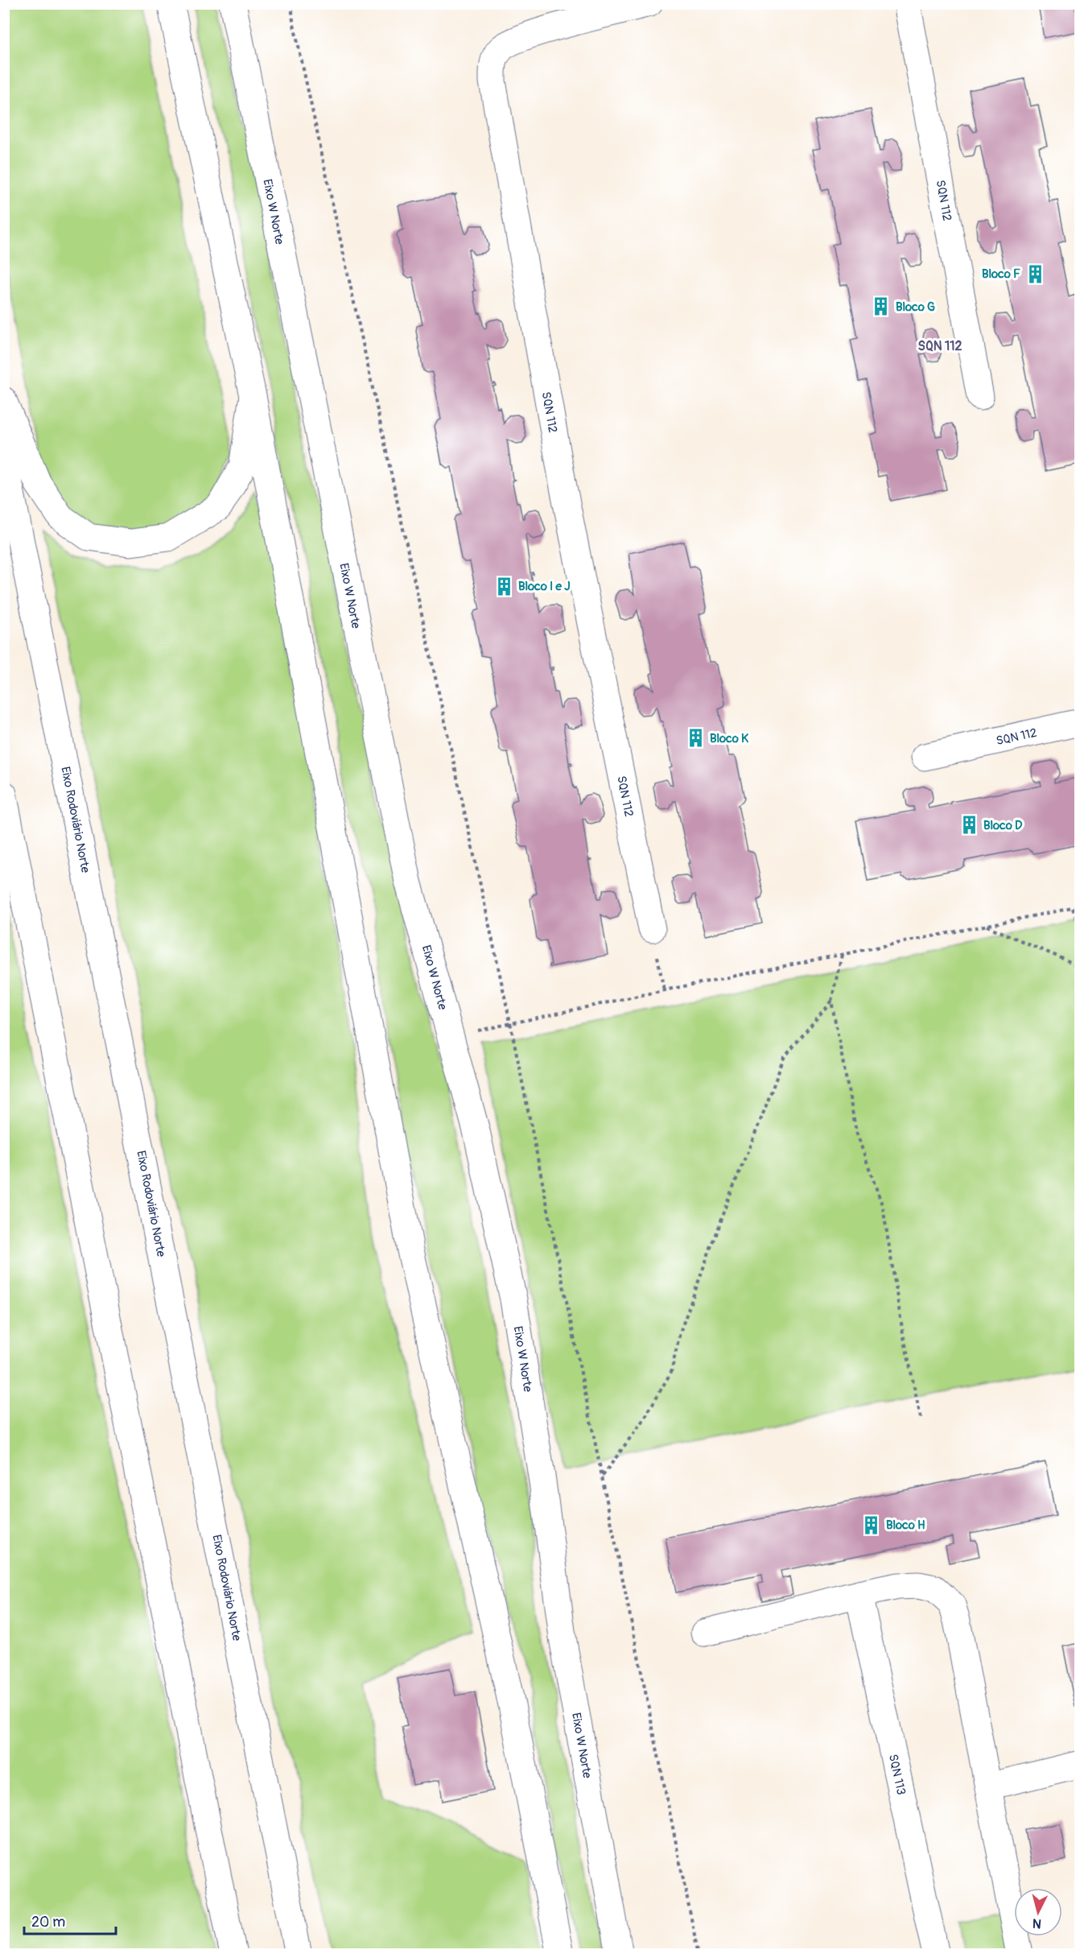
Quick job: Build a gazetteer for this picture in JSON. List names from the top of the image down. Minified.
{"streets":{"main road":["SQN 112","Eixo W Norte","Eixo Rodoviário Norte","SQN 113"]},"districts":["SQN 112"],"places":{"building":["Bloco F","Bloco G","Bloco I e J","Bloco K","Bloco D","Bloco H"]},"scale_bar":"20 m","north":"bottom"}
